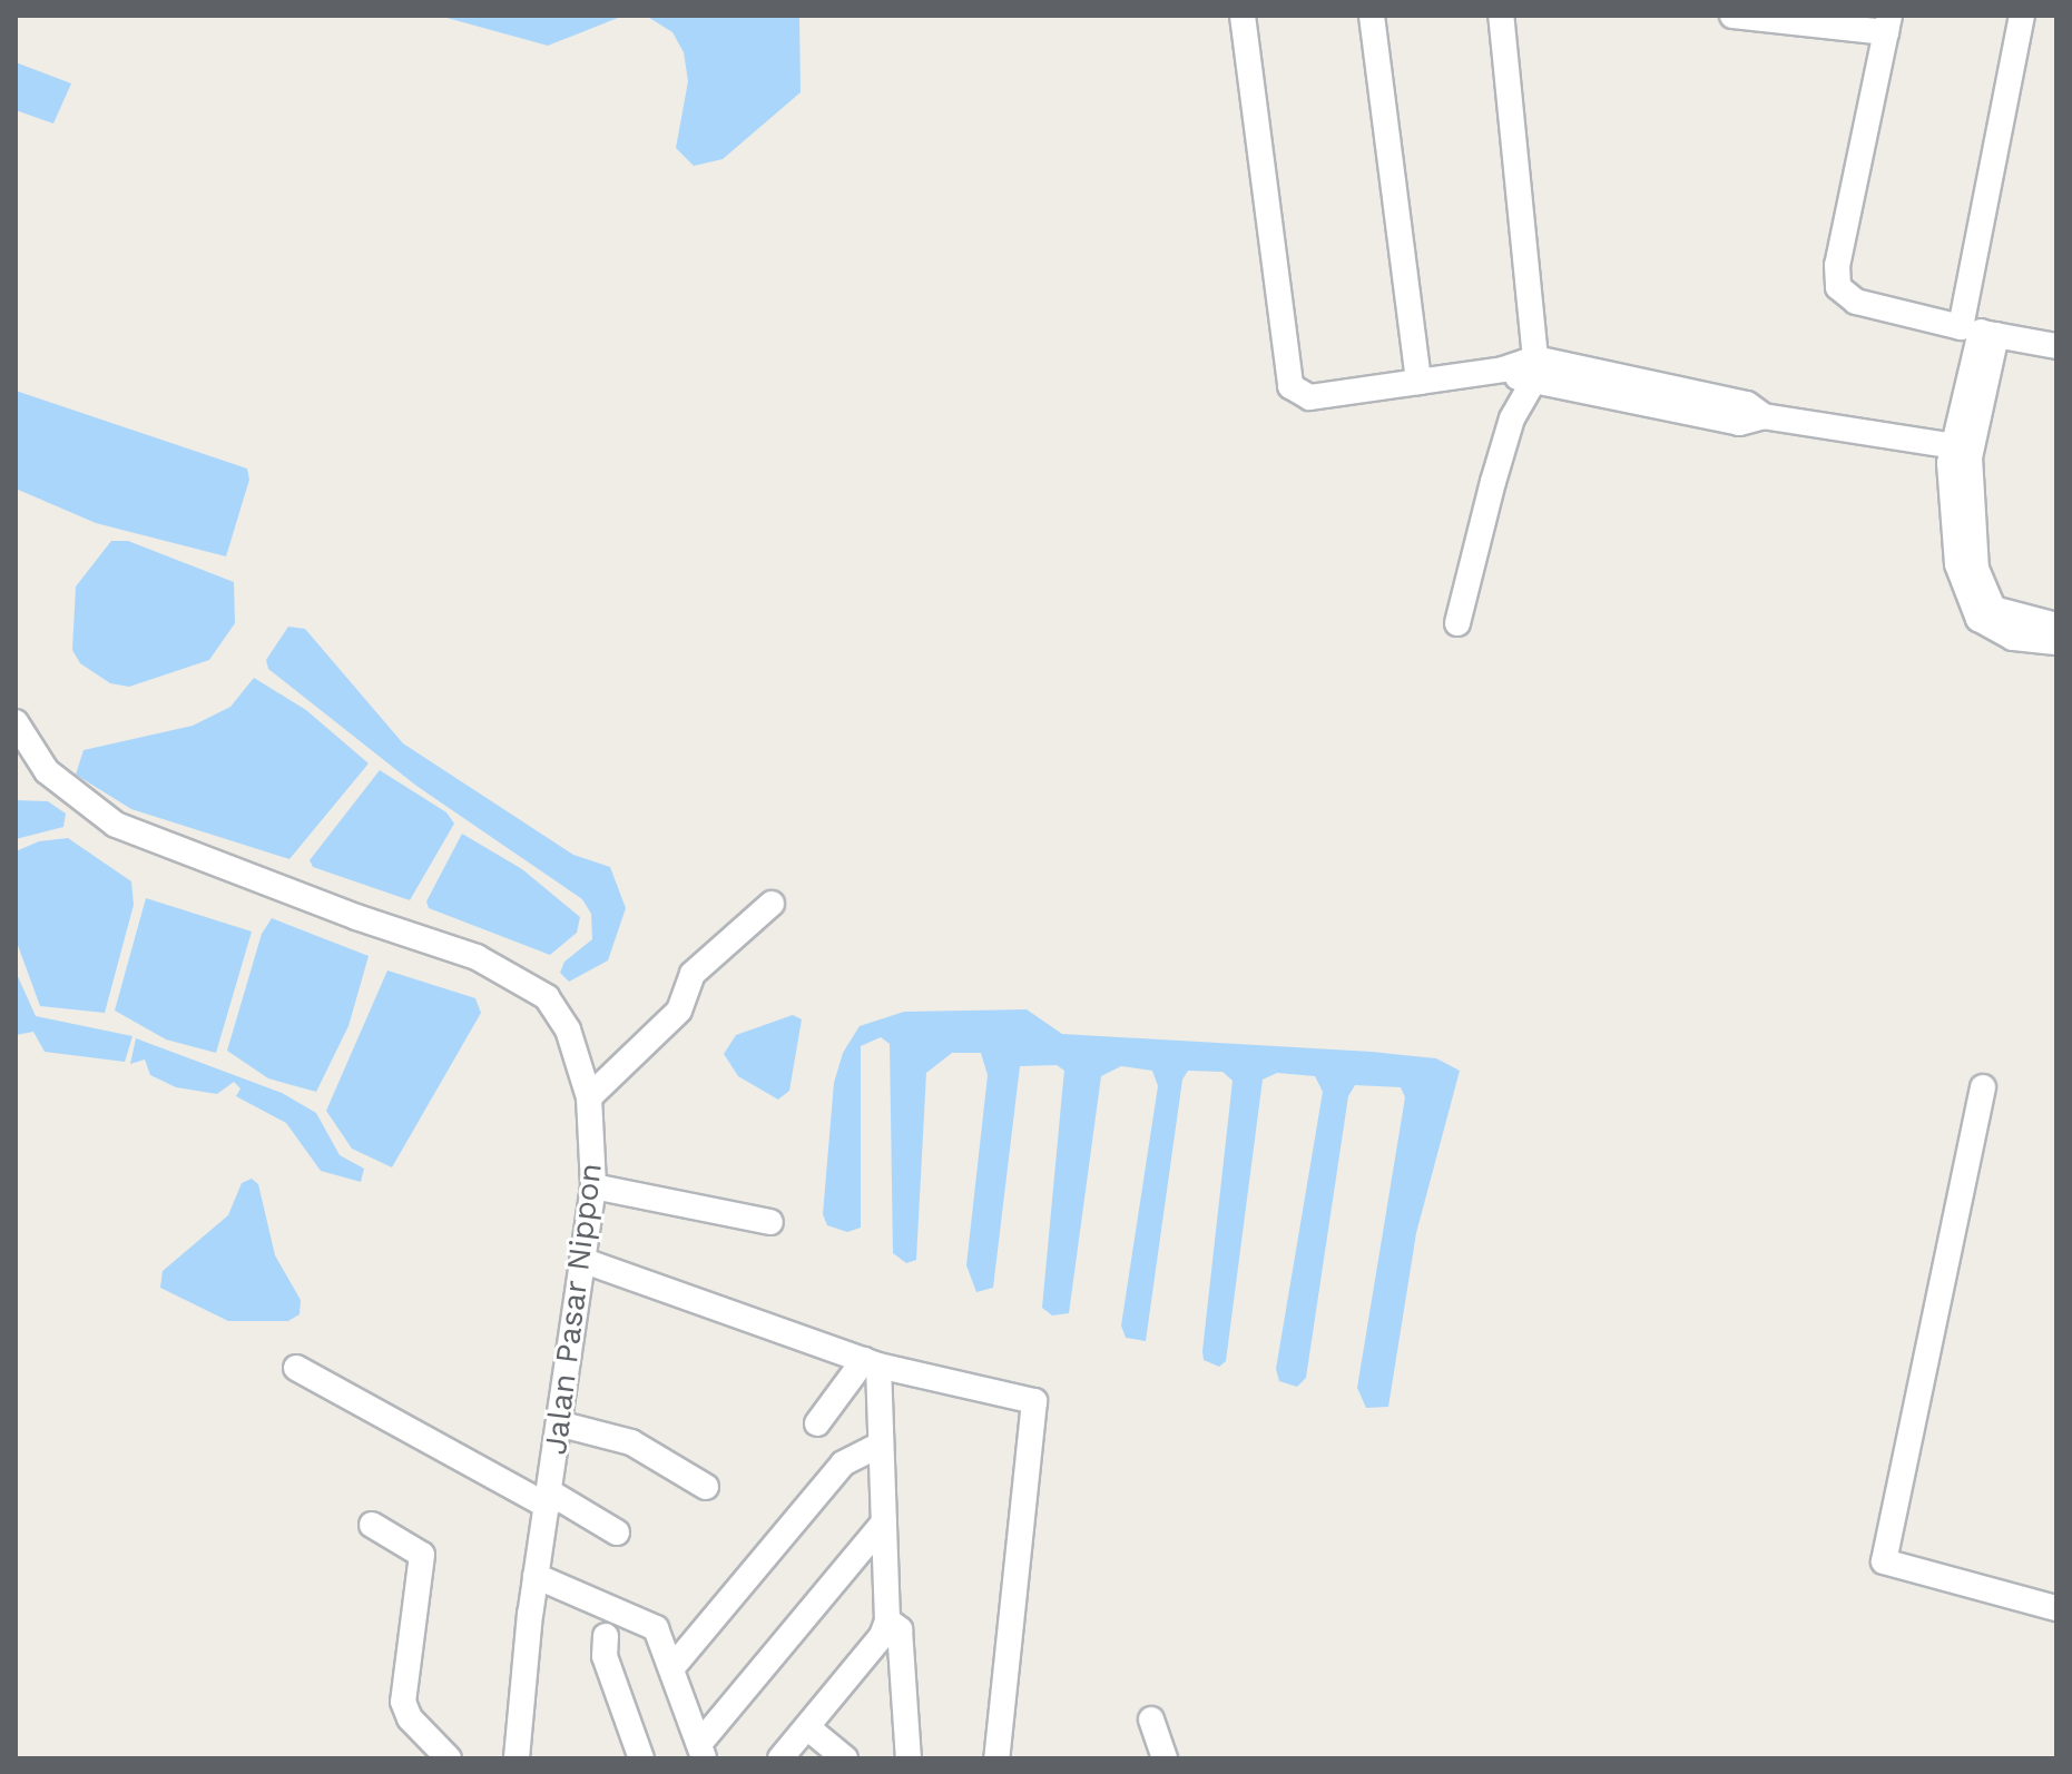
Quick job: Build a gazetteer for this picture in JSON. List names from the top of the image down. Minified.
{"streets":{"street":["Jalan Pasar Nippon"]}}
